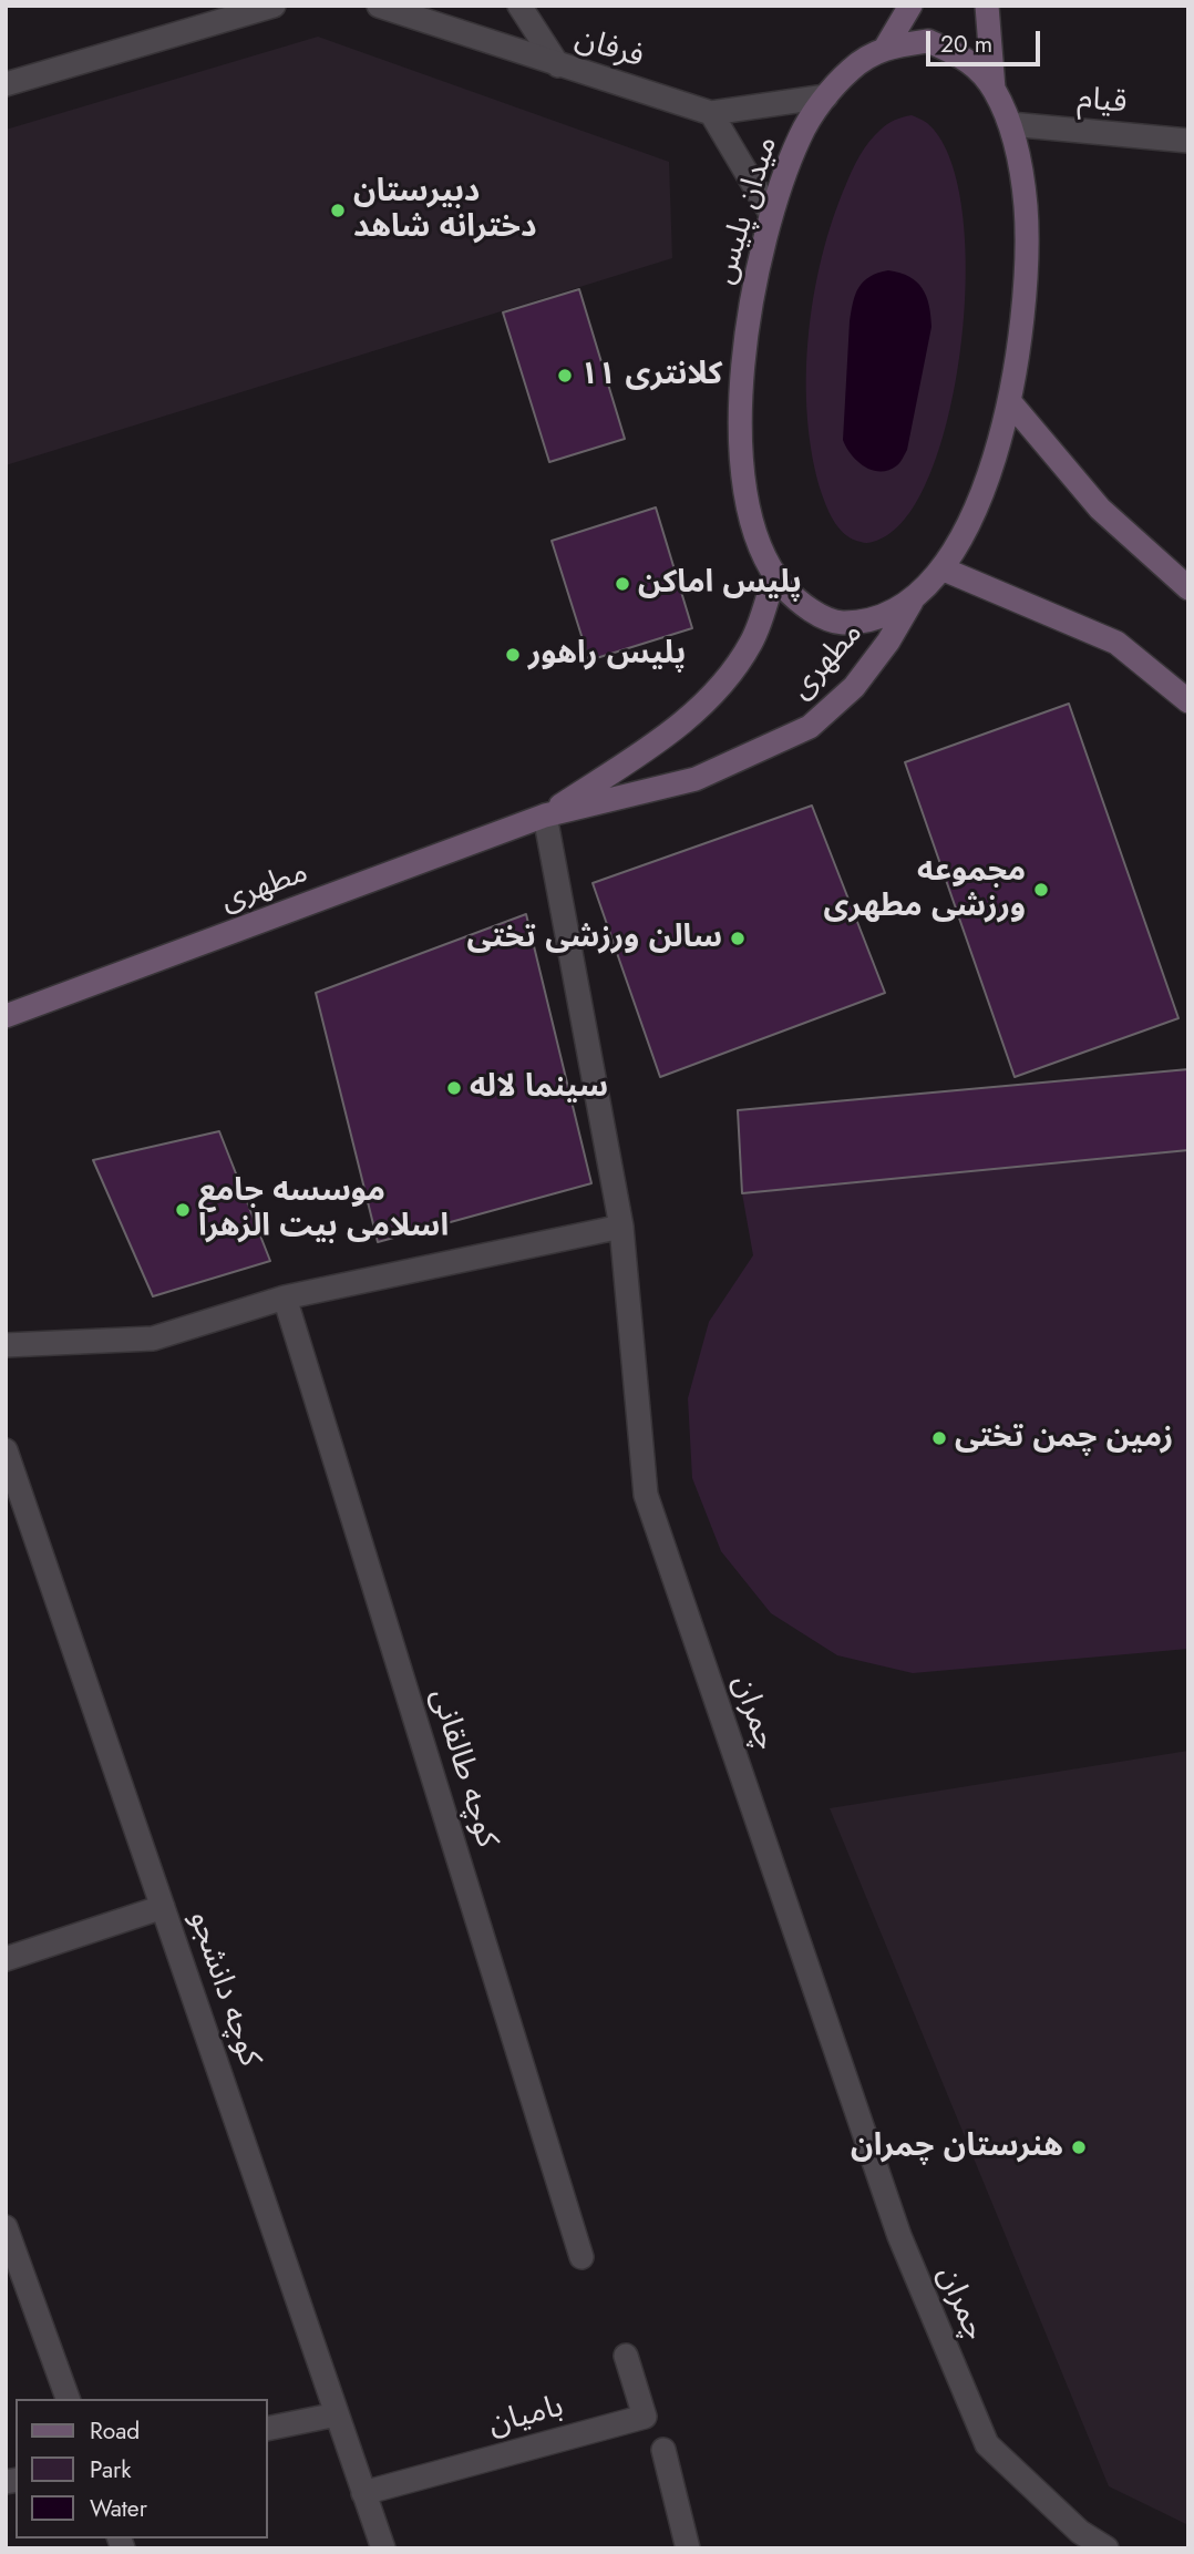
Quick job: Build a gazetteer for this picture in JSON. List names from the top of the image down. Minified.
{"streets":{"main road":["میدان پلیس","مطهری"],"street":["فرفان","قیام","چمران","کوچه طالقانی","کوچه دانشجو","بامیان"]},"crossings":[["فرفان","میدان پلیس"],["قیام","میدان پلیس"],["میدان پلیس","مطهری"],["مطهری","چمران"],["کوچه دانشجو","بامیان"]],"places":["دبیرستان دخترانه شاهد","کلانتری ۱۱","پلیس اماکن","پلیس راهور","مجموعه ورزشی مطهری","سالن ورزشی تختی","سینما لاله","موسسه جامع اسلامی بیت الزهرا","زمین چمن تختی","هنرستان چمران"],"legend":["Road","Park","Water"],"scale_bar":"20 m"}
